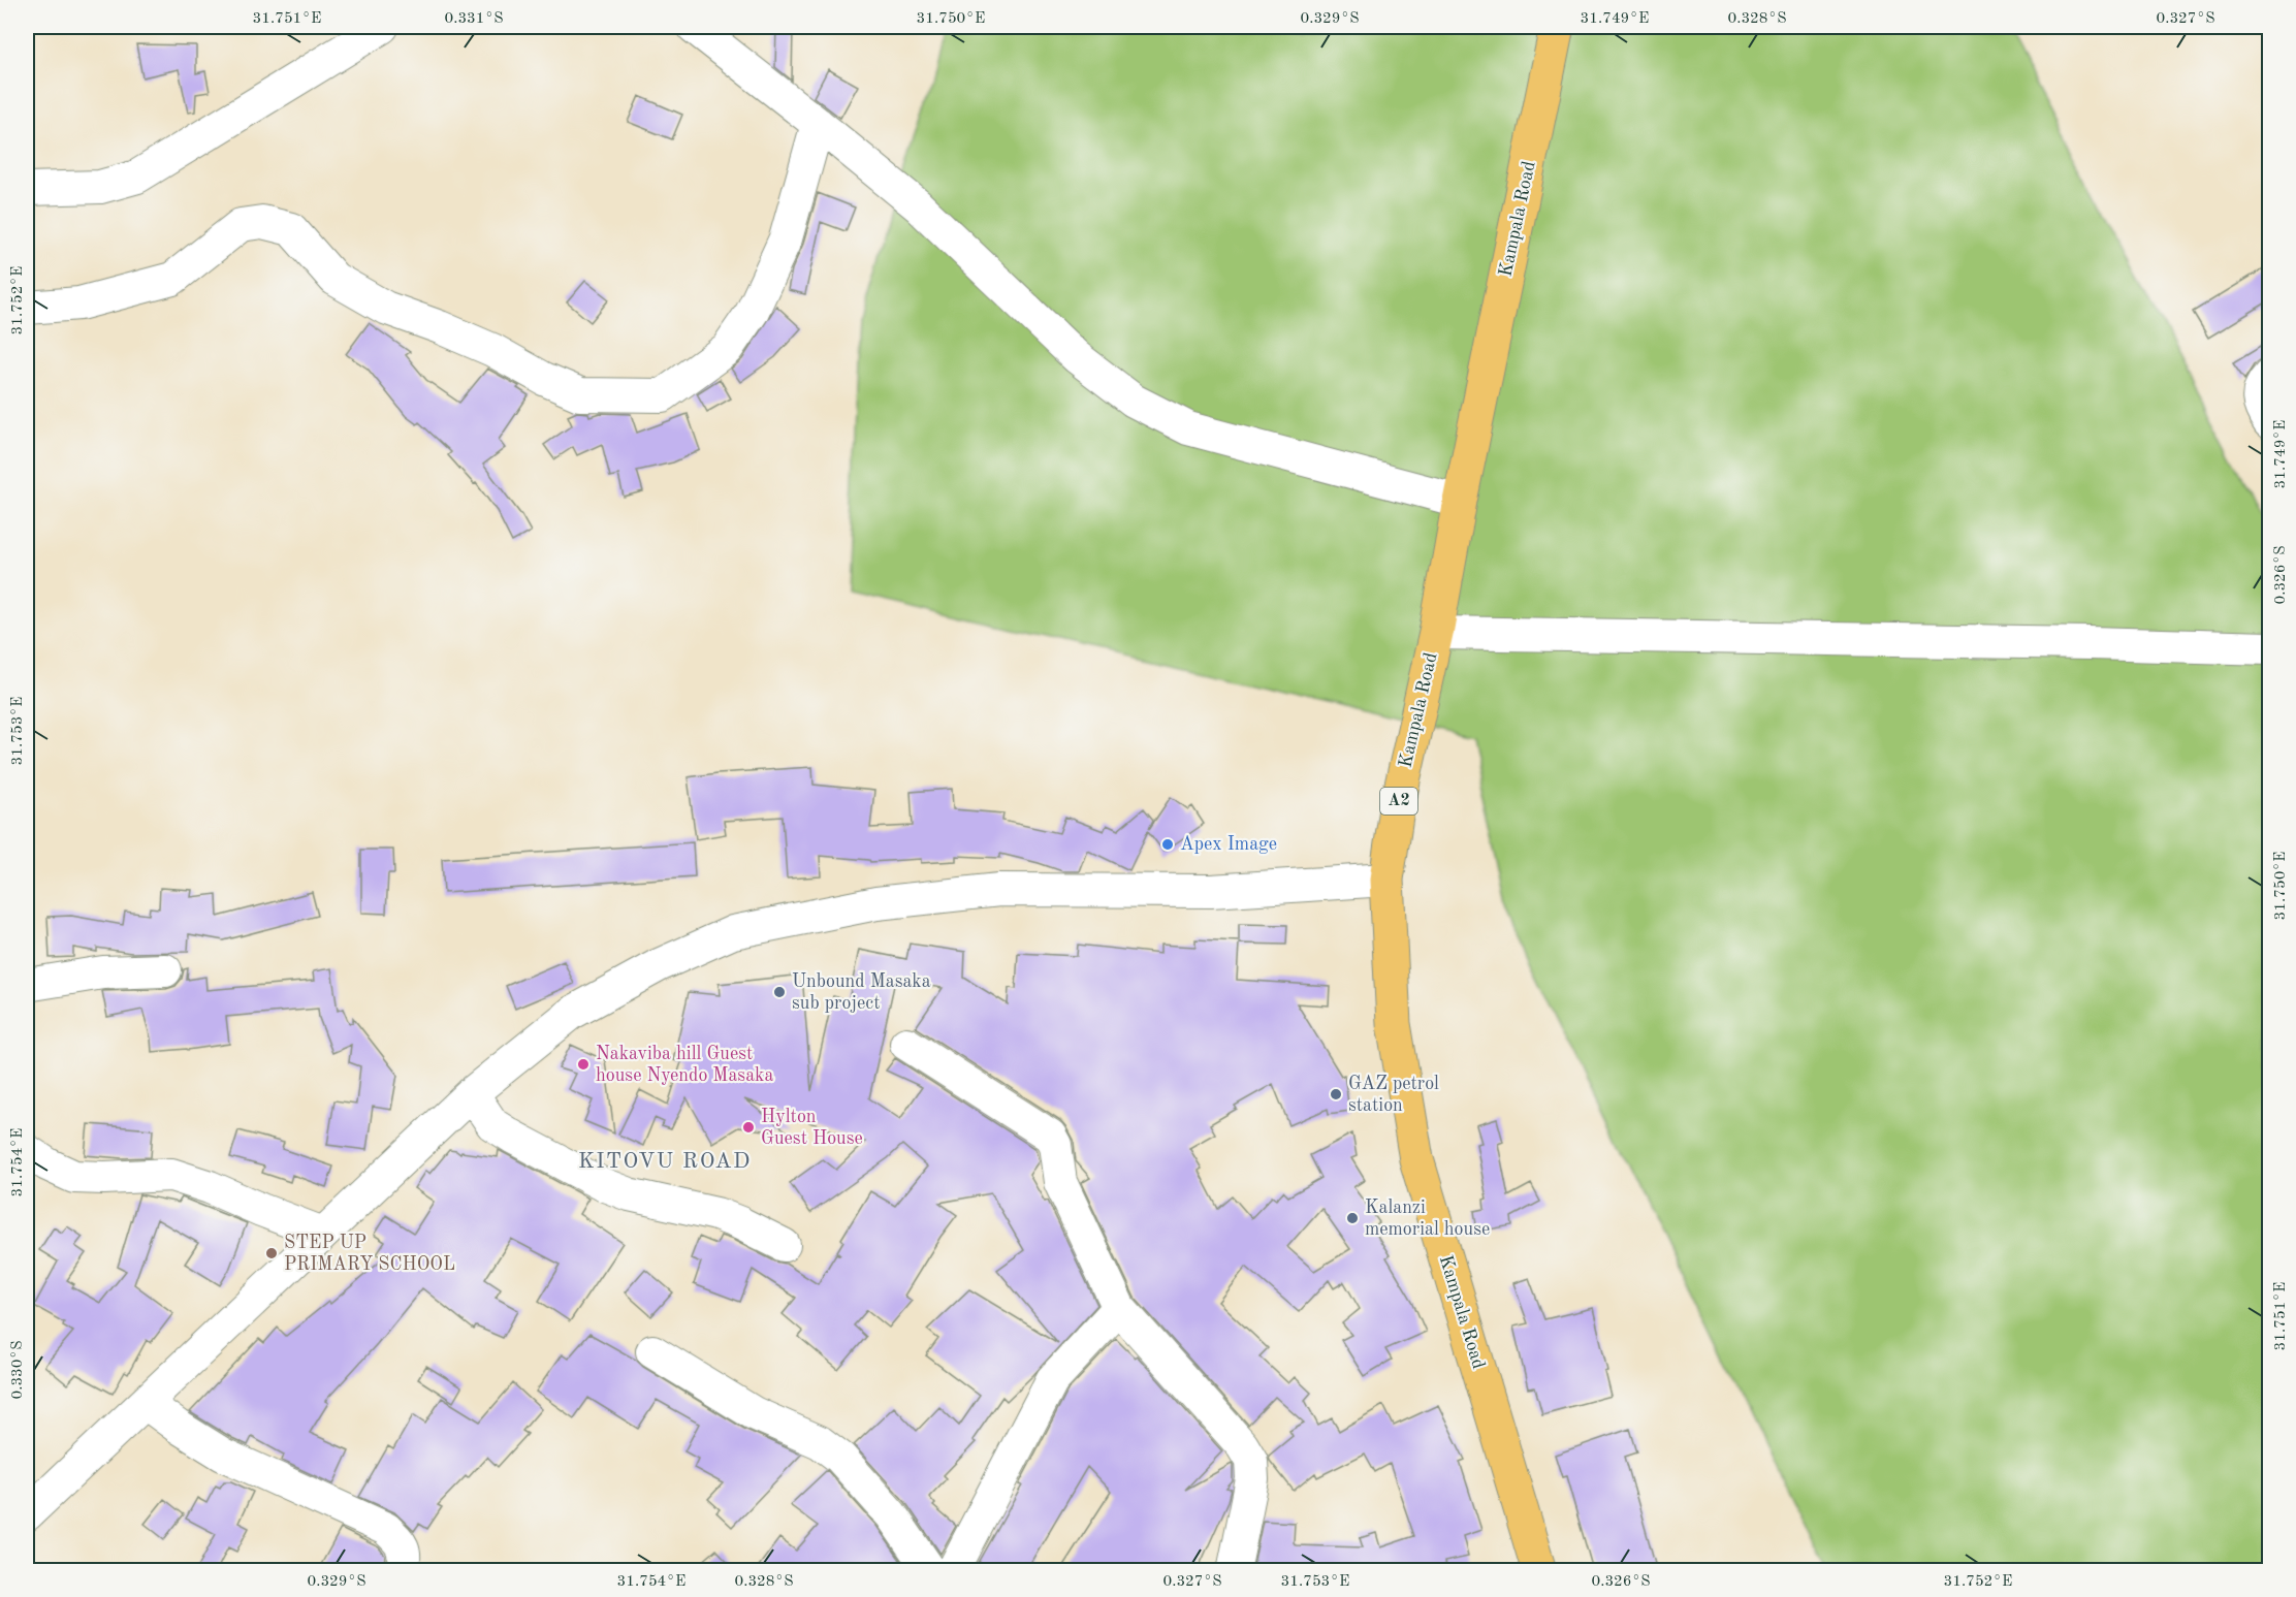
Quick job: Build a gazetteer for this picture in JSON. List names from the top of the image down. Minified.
{"streets":{"main road":["Kampala Road","A2"]},"districts":["KITOVU ROAD"],"places":["Apex Image","Unbound Masaka sub project","Nakaviba hill Guest house Nyendo Masaka","GAZ petrol station","Hylton Guest House","Kalanzi memorial house","STEP UP PRIMARY SCHOOL"],"coordinates":["31.751°E","0.331°S","31.750°E","0.329°S","31.749°E","0.328°S","0.327°S","31.752°E","0.326°S","31.753°E","31.754°E","0.330°S"]}
